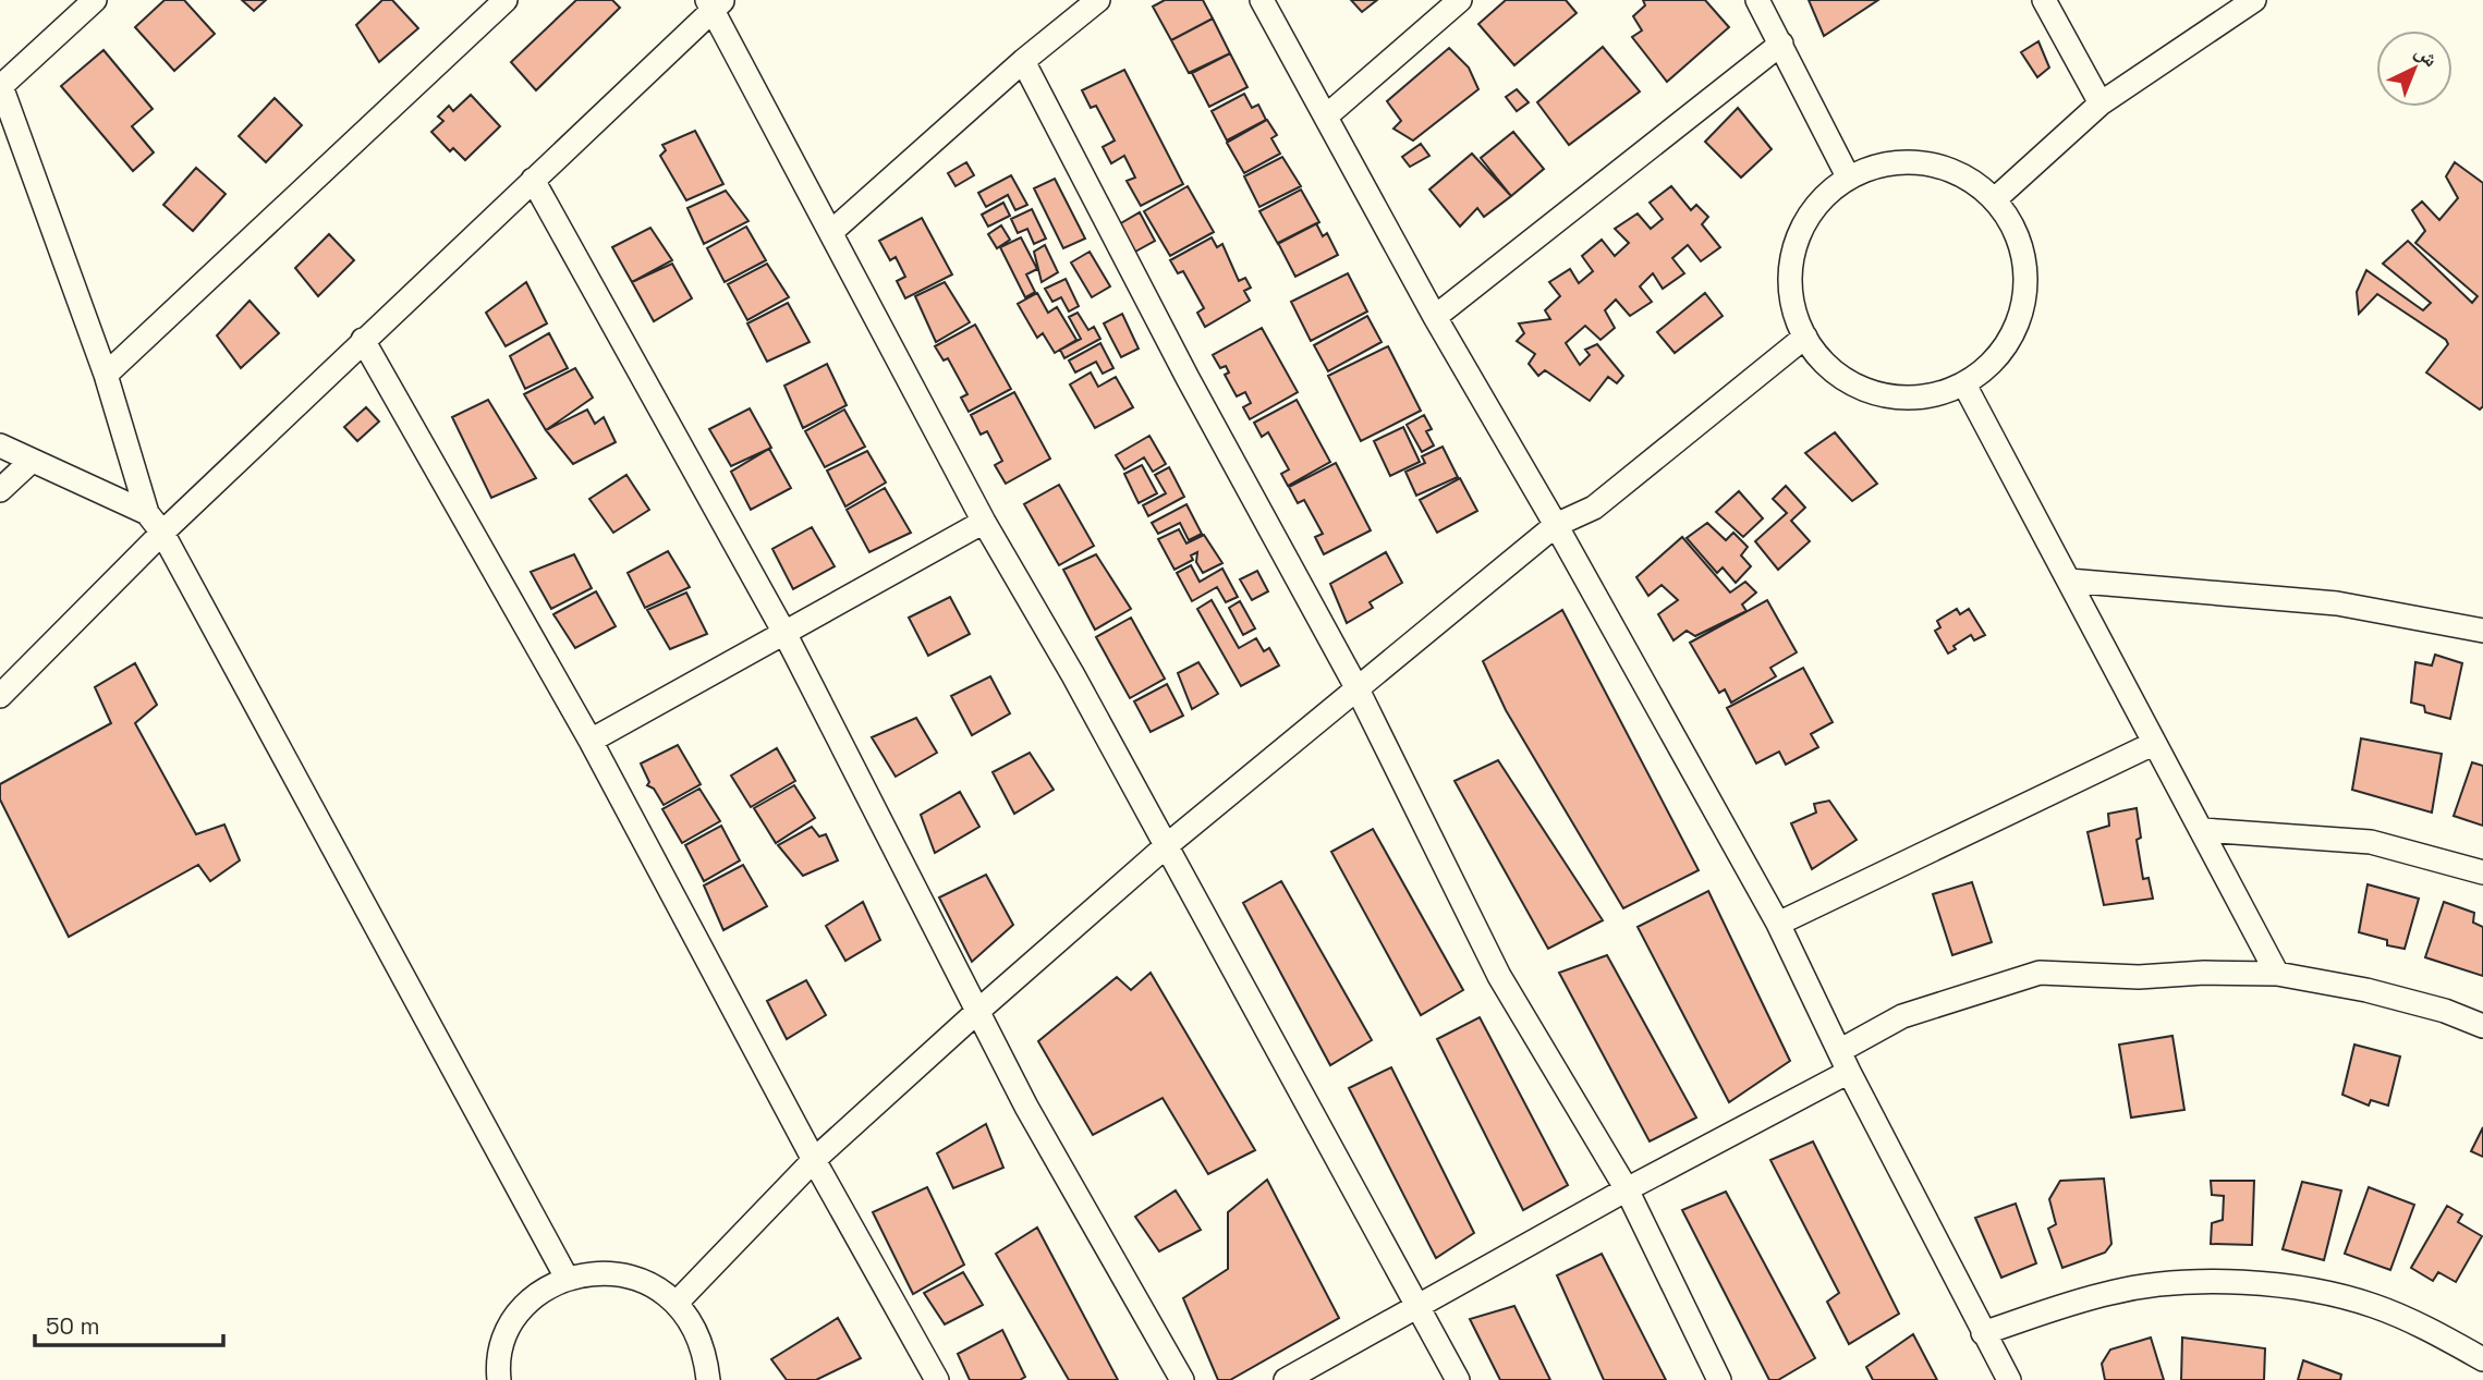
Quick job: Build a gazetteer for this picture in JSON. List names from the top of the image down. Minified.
{"scale_bar":"50 m","north":"top right"}
